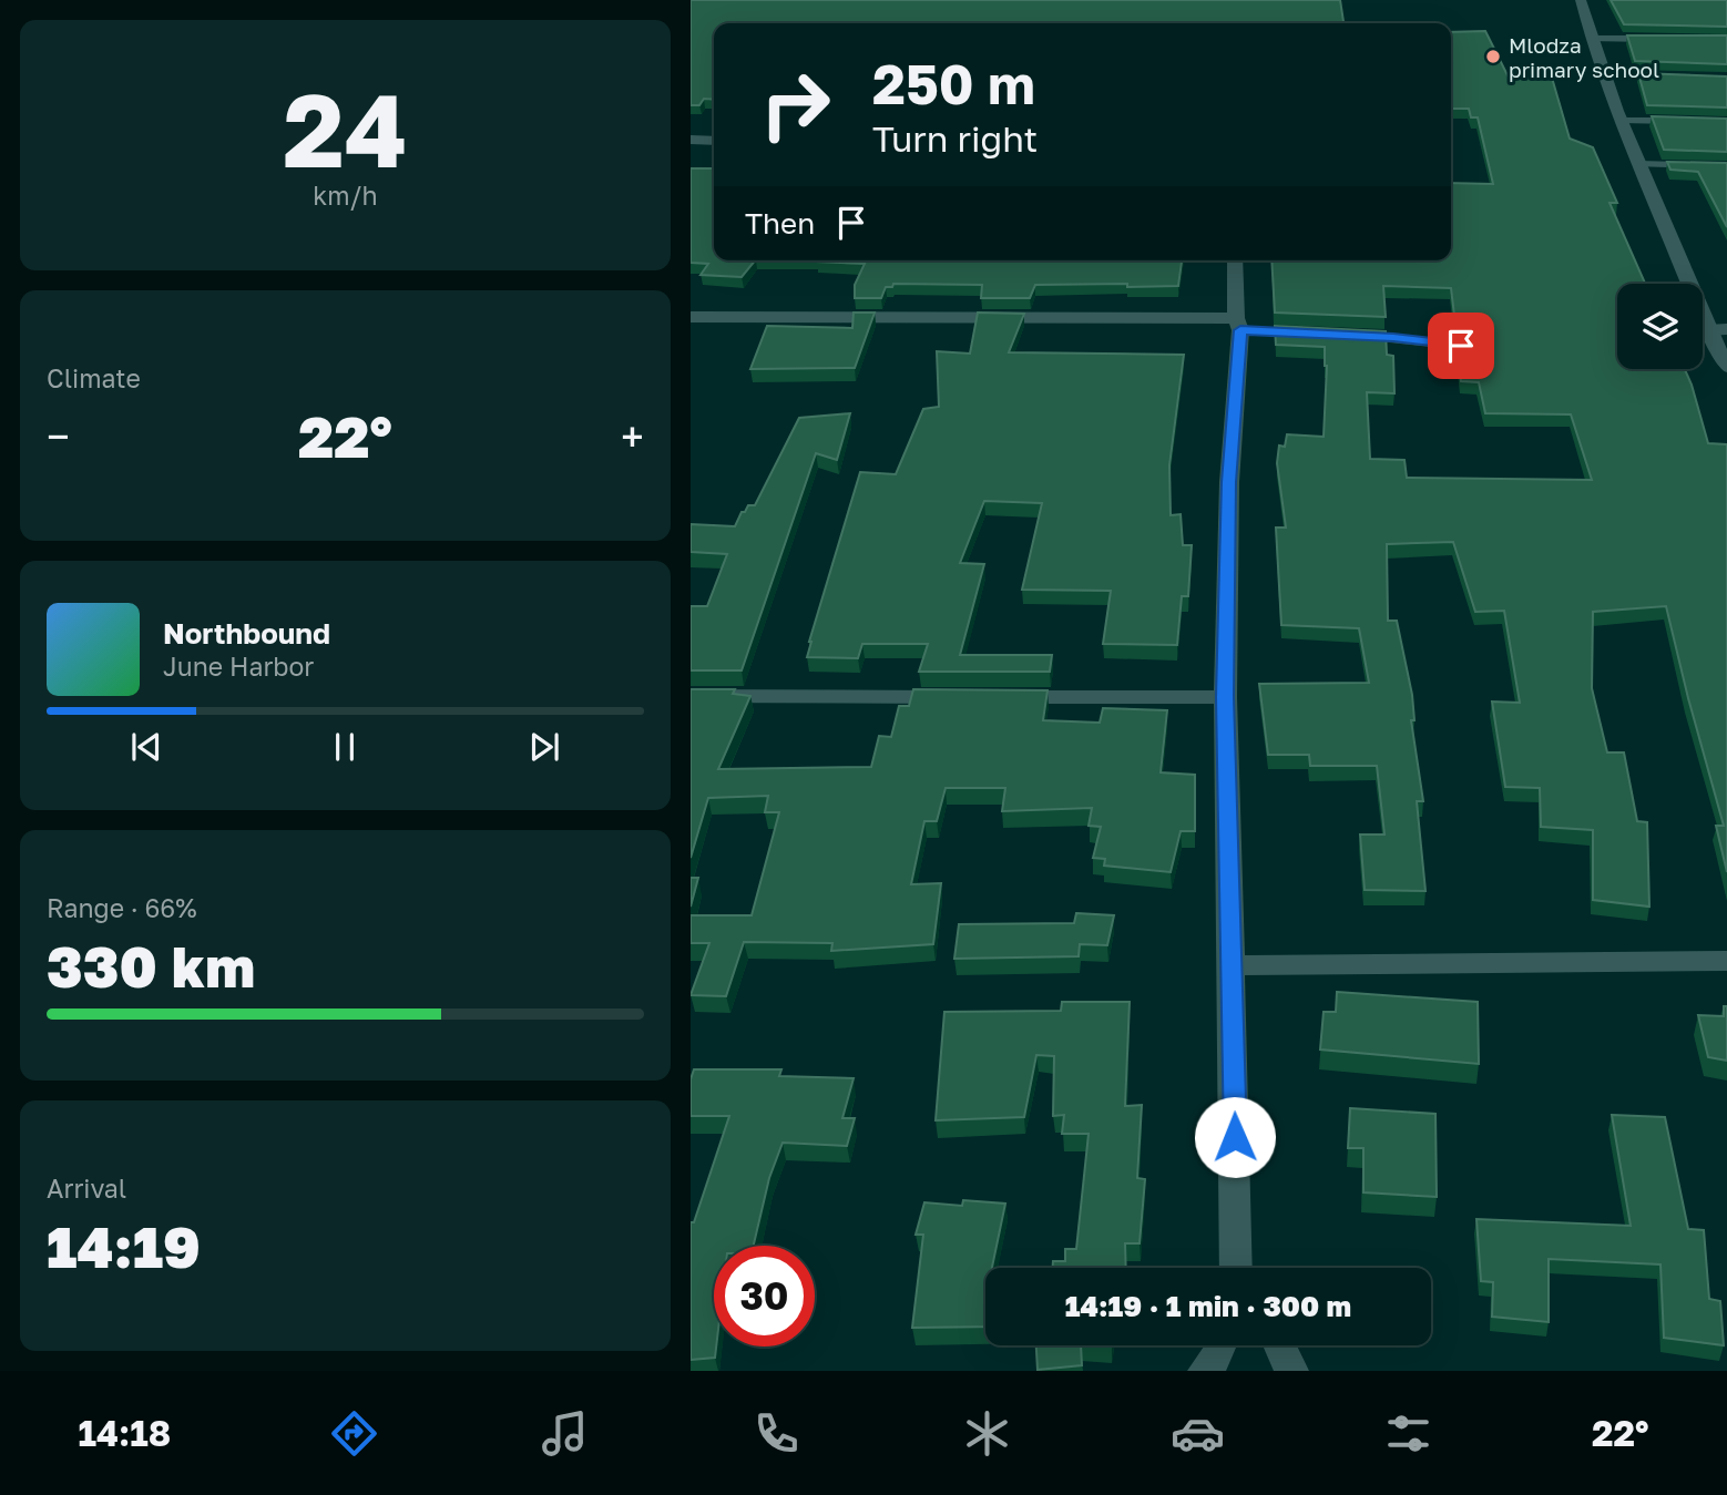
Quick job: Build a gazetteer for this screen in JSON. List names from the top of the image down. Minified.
{"places":["Mlodza primary school"],"page":{"tile":[["24","km/h"],"Climate",["Range · 66%","330 km"],["Arrival","14:19"]],"turn":["250 m","Turn right"],"then":"Then","heat":["−","22°","+"],"song":["Northbound","June Harbor"],"limit":"30","trip":"14:19 · 1 min · 300 m","tabs":["14:18","22°"]}}
